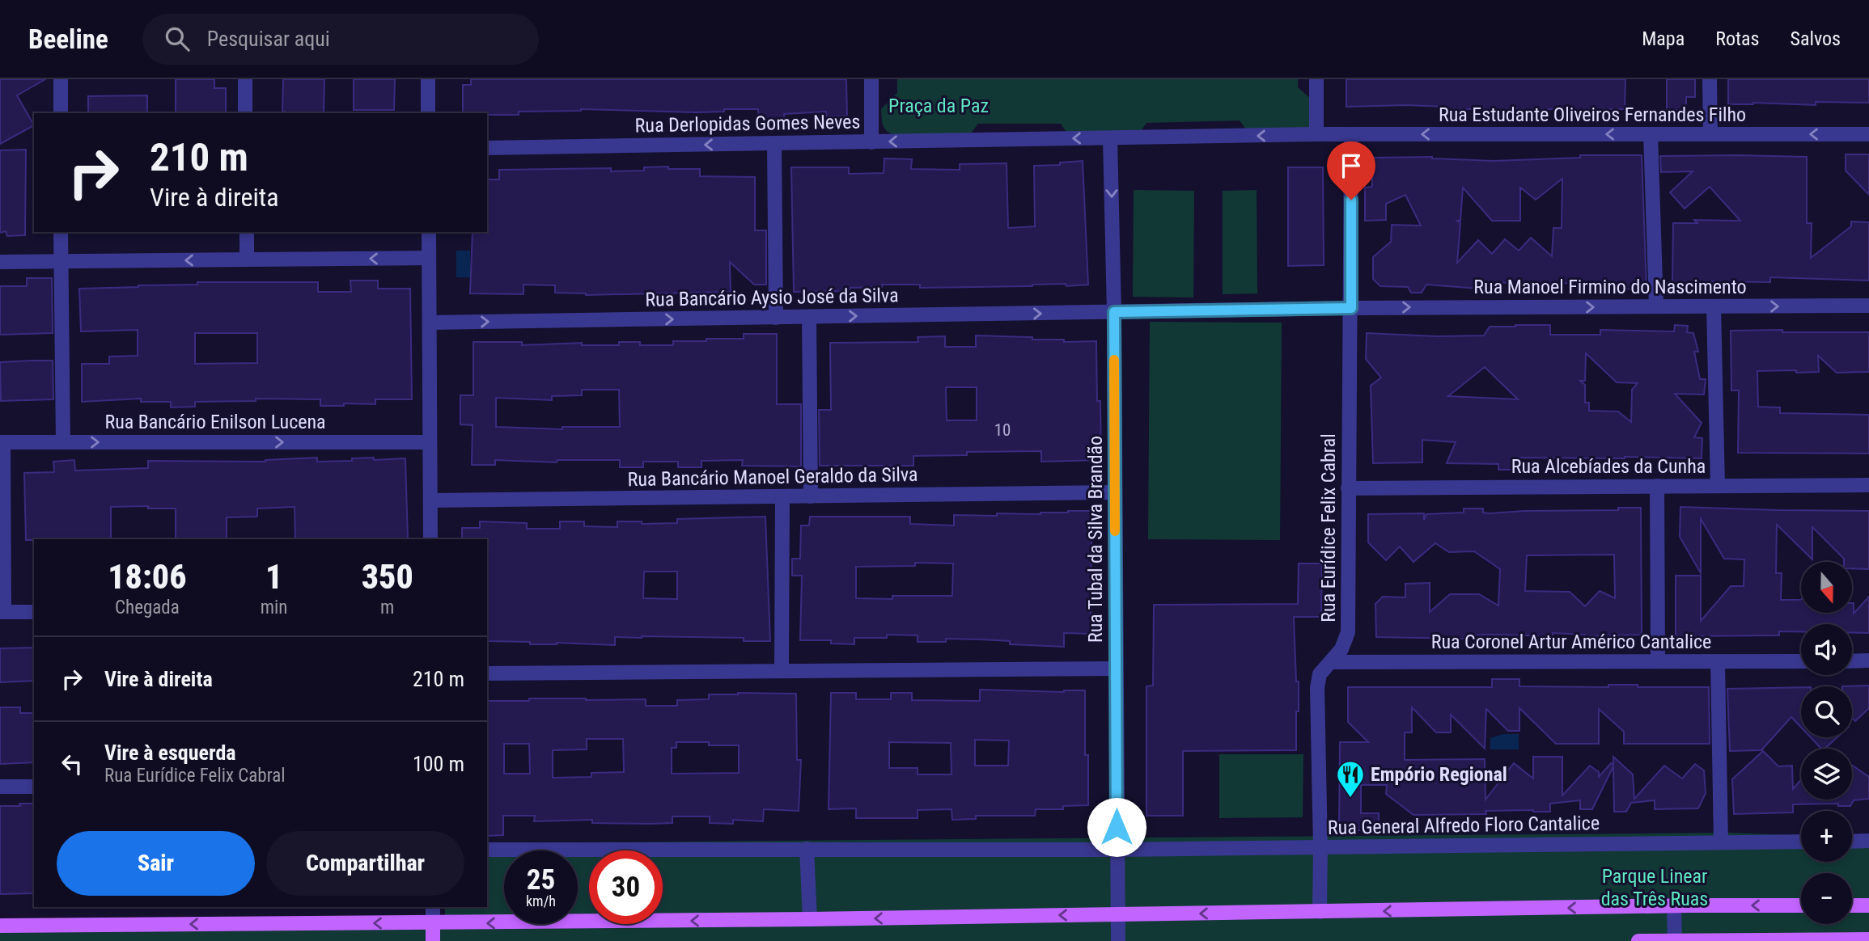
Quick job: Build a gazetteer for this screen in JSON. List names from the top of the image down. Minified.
{"streets":{"street":["Rua Estudante Oliveiros Fernandes Filho","Rua Derlopidas Gomes Neves","Rua Manoel Firmino do Nascimento","Rua Bancário Aysio José da Silva","Rua Bancário Enilson Lucena","Rua Alcebíades da Cunha","Rua Bancário Manoel Geraldo da Silva","Rua Eurídice Felix Cabral","Rua Tubal da Silva Brandão","Rua Coronel Artur Américo Cantalice","Rua General Alfredo Floro Cantalice"]},"crossings":[["Rua Estudante Oliveiros Fernandes Filho","Rua Derlopidas Gomes Neves"],["Rua Estudante Oliveiros Fernandes Filho","Rua Eurídice Felix Cabral"],["Rua Derlopidas Gomes Neves","Rua Tubal da Silva Brandão"],["Rua Manoel Firmino do Nascimento","Rua Bancário Aysio José da Silva"],["Rua Manoel Firmino do Nascimento","Rua Eurídice Felix Cabral"],["Rua Manoel Firmino do Nascimento","Rua Tubal da Silva Brandão"],["Rua Bancário Aysio José da Silva","Rua Tubal da Silva Brandão"],["Rua Alcebíades da Cunha","Rua Eurídice Felix Cabral"],["Rua Bancário Manoel Geraldo da Silva","Rua Tubal da Silva Brandão"],["Rua Eurídice Felix Cabral","Rua Coronel Artur Américo Cantalice"],["Rua Eurídice Felix Cabral","Rua General Alfredo Floro Cantalice"],["Rua Tubal da Silva Brandão","Rua General Alfredo Floro Cantalice"]],"one_way":["Rua Estudante Oliveiros Fernandes Filho","Rua Derlopidas Gomes Neves","Rua Manoel Firmino do Nascimento","Rua Bancário Aysio José da Silva","Rua Bancário Enilson Lucena"],"parks":["Praça da Paz","Parque Linear das Três Ruas"],"places":{"restaurant":["Empório Regional"]},"house_numbers":["10"],"north":"bottom","page":{"header":"Beeline","search":"Pesquisar aqui","nav":["Mapa","Rotas","Salvos"],"turn":["210 m","Vire à direita"],"eta":["18:06","Chegada","1","min","350","m"],"map_buttons":["+","−"],"list":[{"name":"Vire à direita","value":"210 m"},{"name":"Vire à esquerda","note":"Rua Eurídice Felix Cabral","value":"100 m"}],"buttons":["Sair","Compartilhar"],"speed":"25 km/h","limit":"30"}}
